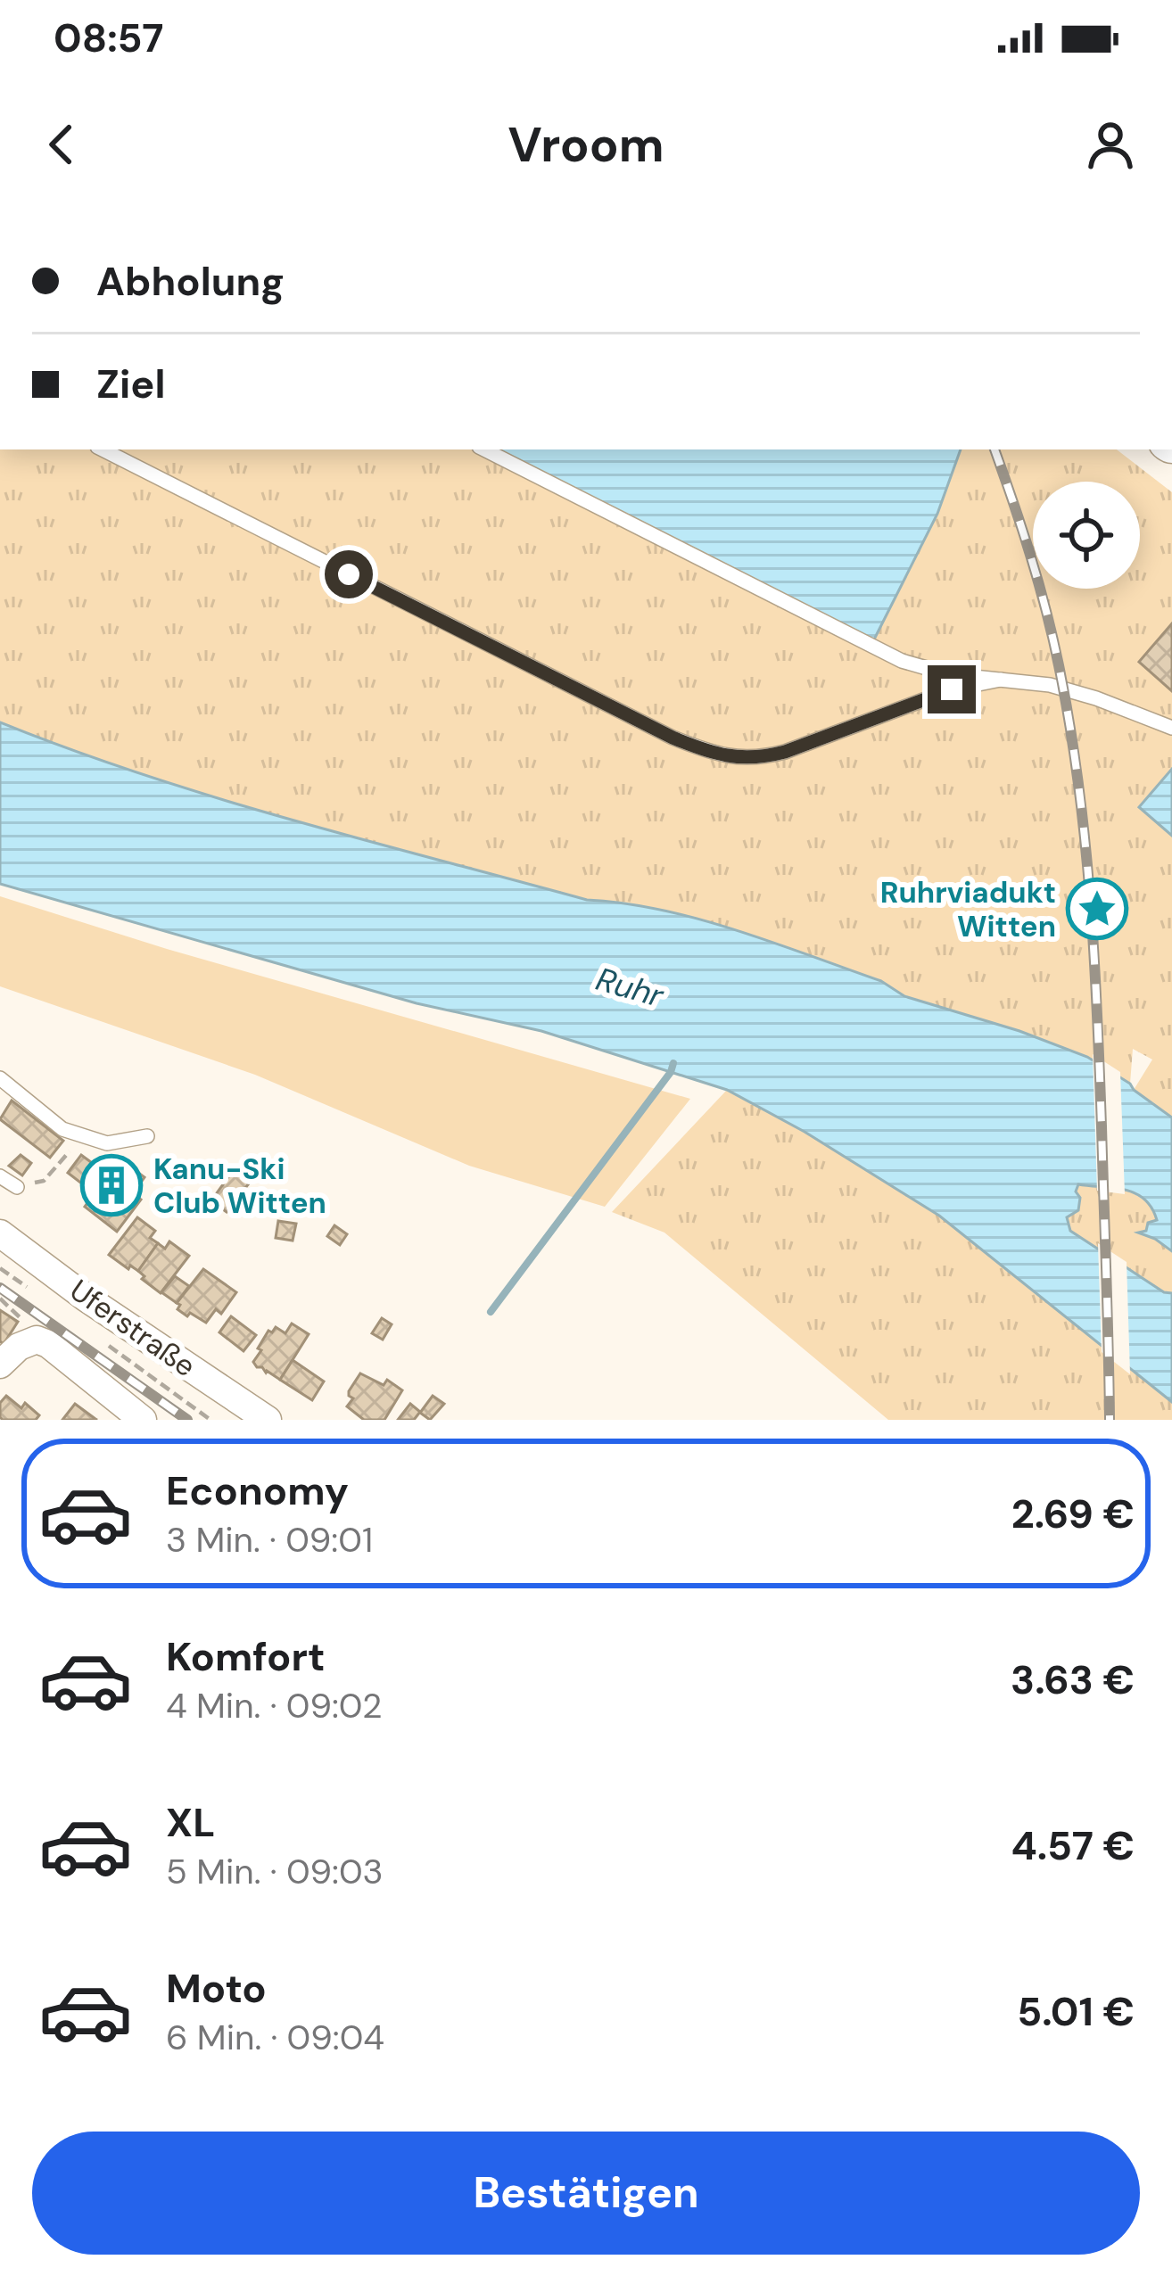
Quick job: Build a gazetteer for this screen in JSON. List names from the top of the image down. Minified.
{"streets":{"street":["Uferstraße"]},"water":["Ruhr"],"places":{"place":["Ruhrviadukt Witten"],"building":["Kanu-Ski Club Witten"]},"page":{"status":"08:57","header":"Vroom","banner":["Abholung","Ziel"],"list":[{"name":"Economy","note":"3 Min. · 09:01","value":"2.69 €"},{"name":"Komfort","note":"4 Min. · 09:02","value":"3.63 €"},{"name":"XL","note":"5 Min. · 09:03","value":"4.57 €"},{"name":"Moto","note":"6 Min. · 09:04","value":"5.01 €"}],"buttons":"Bestätigen"}}
